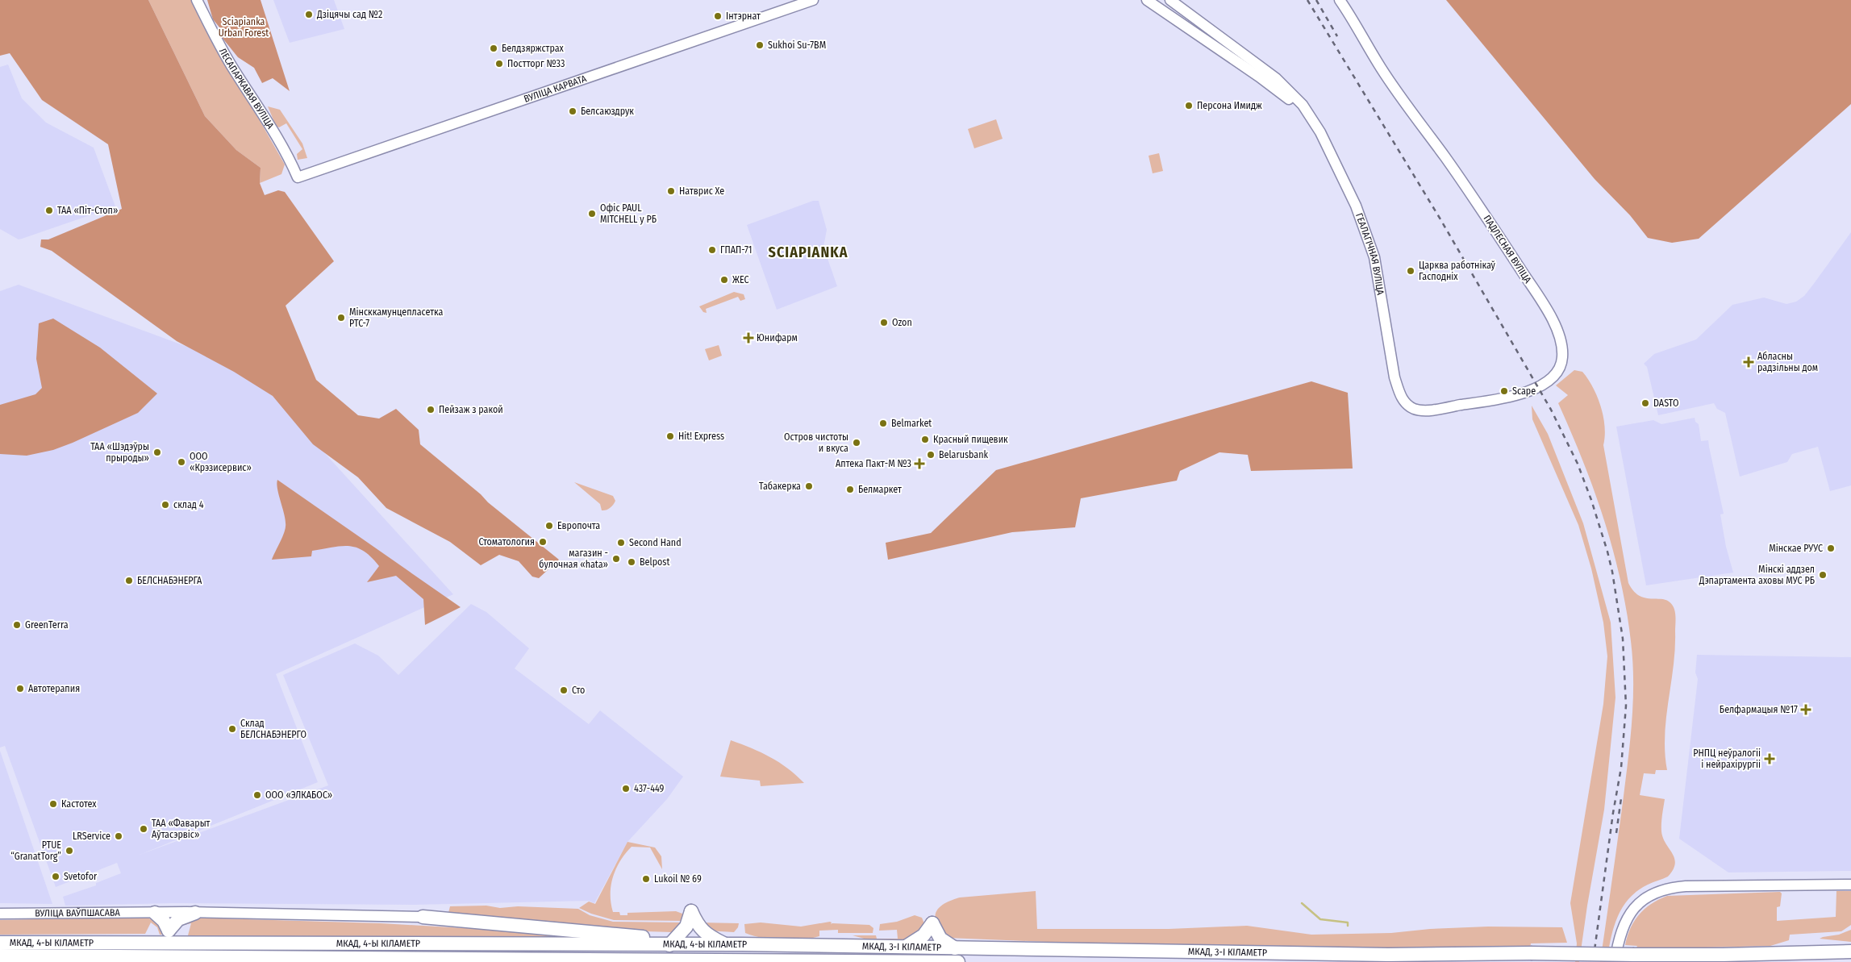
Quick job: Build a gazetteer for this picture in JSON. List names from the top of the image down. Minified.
{"streets":{"highway":["МКАД, 4-Ы КІЛАМЕТР","МКАД, 3-І КІЛАМЕТР"],"street":["ВУЛІЦА КАРВАТА","ЛЕСАПАРКАВАЯ ВУЛІЦА","ПАДЛЕСНАЯ ВУЛІЦА","ГЕАЛАГІЧНАЯ ВУЛІЦА","ВУЛІЦА ВАЎПШАСАВА"]},"crossings":[["ВУЛІЦА КАРВАТА","ЛЕСАПАРКАВАЯ ВУЛІЦА"],["ПАДЛЕСНАЯ ВУЛІЦА","ГЕАЛАГІЧНАЯ ВУЛІЦА"],["МКАД, 4-Ы КІЛАМЕТР","МКАД, 3-І КІЛАМЕТР"]],"districts":["SCIAPIANKA"],"parks":["Sciapianka Urban Forest"],"places":{"other":["Дзіцячы сад №2","Інтэрнат","Sukhoi Su-7BM","Белдзяржстрах","Постторг №33","Персона Имидж","Белсаюздрук","Натврис Хе","ТАА «Піт-Стоп»","Офіс PAUL MITCHELL у РБ","ГПАП-71","Царква работнікаў Гасподніх","ЖЕС","Мінсккамунцепласетка РТС-7","Ozon","Scape","DASTO","Пейзаж з ракой","Belmarket","Hit! Express","Красный пищевик","Остров чистоты и вкуса","ТАА «Шэдэўры прыроды»","Belarusbank","ООО «Крэзисервис»","Табакерка","Белмаркет","склад 4","Европочта","Стоматология","Second Hand","Мінскае РУУС","магазин - булочная «hata»","Belpost","Мінскі аддзел Дэпартамента аховы МУС РБ","БЕЛСНАБЭНЕРГА","GreenTerra","Автотерапия","Сто","Склад БЕЛСНАБЭНЕРГО","437-449","ООО «ЭЛКАБОС»","Кастотех","ТАА «Фаварыт Аўтасэрвіс»","LRService","PTUE “GranatTorg”","Svetofor","Lukoil № 69"],"health":["Юнифарм","Абласны радзільны дом","Аптека Пакт-М №3","Белфармацыя №17","РНПЦ неўралогіі і нейрахірургіі"]}}
